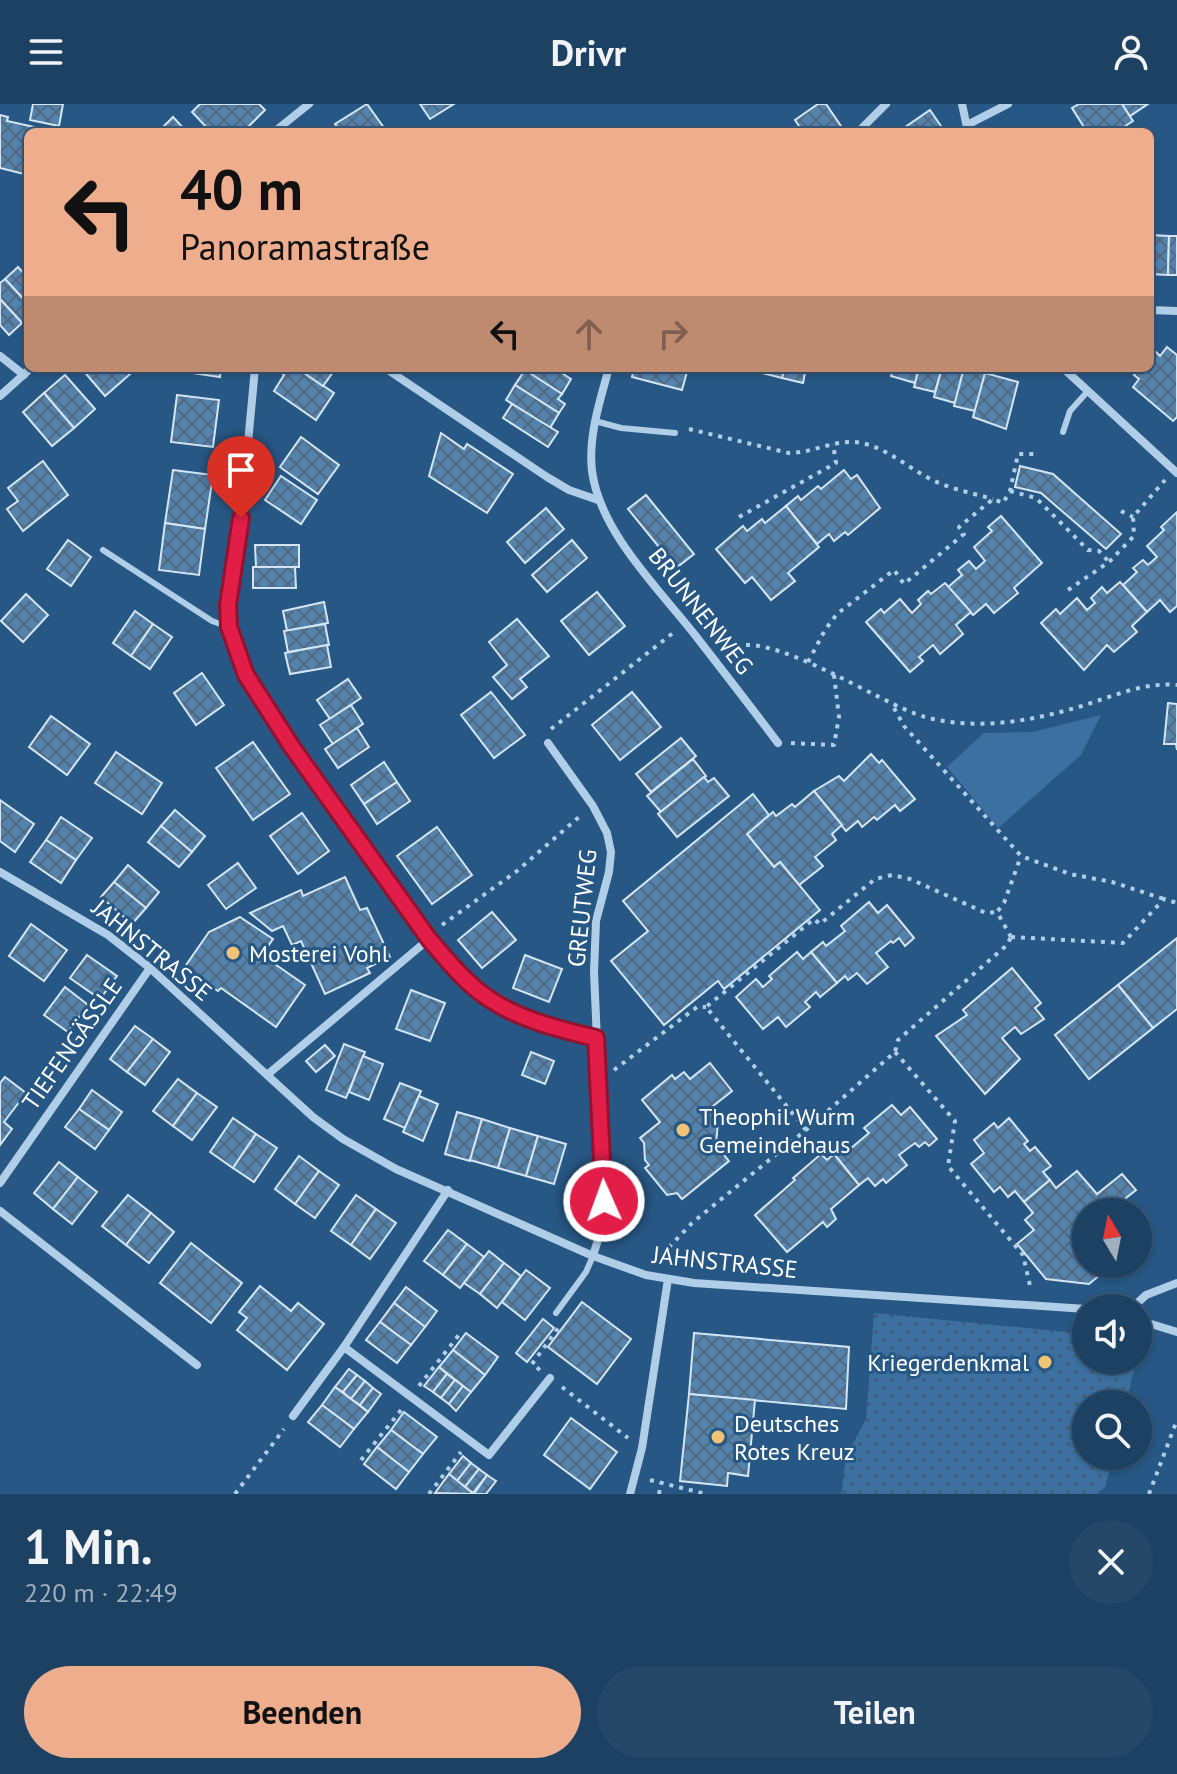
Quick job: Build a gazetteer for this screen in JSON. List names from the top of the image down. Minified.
{"streets":{"street":["BRUNNENWEG","GREUTWEG","JAHNSTRASSE","TIEFENGÄSSLE"]},"crossings":[["GREUTWEG","JAHNSTRASSE"],["JAHNSTRASSE","TIEFENGÄSSLE"]],"places":["Mosterei Vohl","Theophil Wurm Gemeindehaus","Kriegerdenkmal","Deutsches Rotes Kreuz"],"north":"top","page":{"header":"Drivr","turn":["40 m","Panoramastraße"],"heading":["1 Min.","220 m · 22:49"],"buttons":["Beenden","Teilen"]}}
